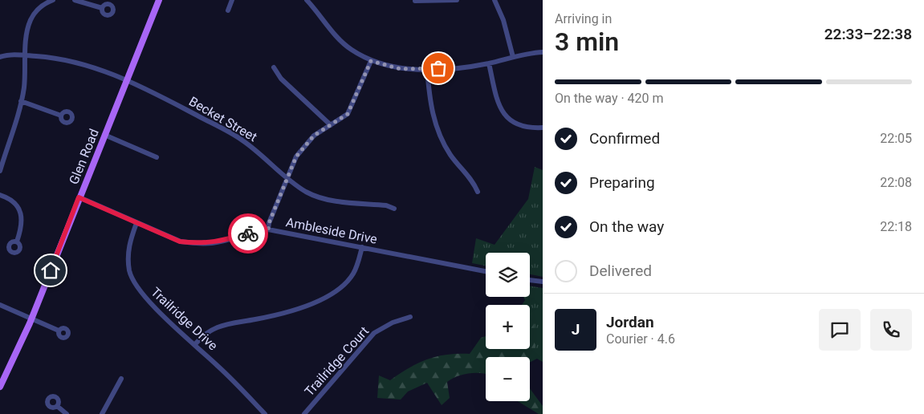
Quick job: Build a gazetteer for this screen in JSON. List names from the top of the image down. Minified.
{"streets":{"main road":["Glen Road"],"street":["Becket Street","Ambleside Drive","Trailridge Drive","Trailridge Court"]},"crossings":[["Becket Street","Glen Road"],["Glen Road","Ambleside Drive"],["Ambleside Drive","Trailridge Drive"]],"page":{"heading":["3 min","Arriving in","22:33–22:38"],"panel":["Jordan","Courier · 4.6"],"bar":"On the way · 420 m","list":[["Confirmed","22:05"],["Preparing","22:08"],["On the way","22:18"],"Delivered"],"map_buttons":["+","−"],"round":"J"}}
